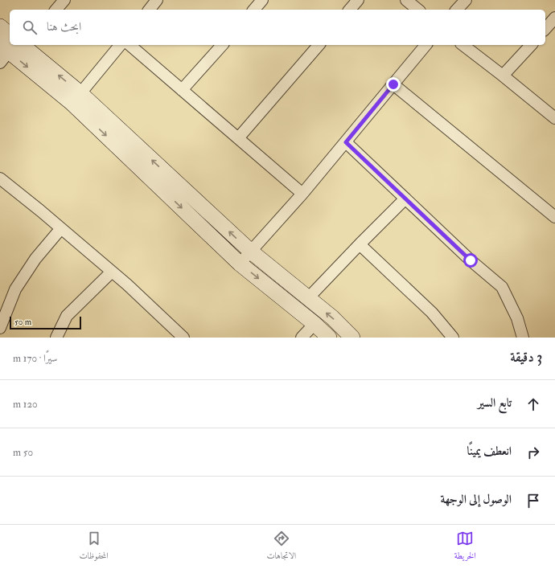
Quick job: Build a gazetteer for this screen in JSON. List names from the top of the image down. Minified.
{"scale_bar":"50 m","page":{"search":"ابحث هنا","scale":"50 m","heading":["3 دقيقة","سيرًا · 170 m"],"list":[["تابع السير","120 m"],["انعطف يمينًا","50 m"],"الوصول إلى الوجهة"],"nav":["الخريطة","الاتجاهات","المحفوظات"]}}
